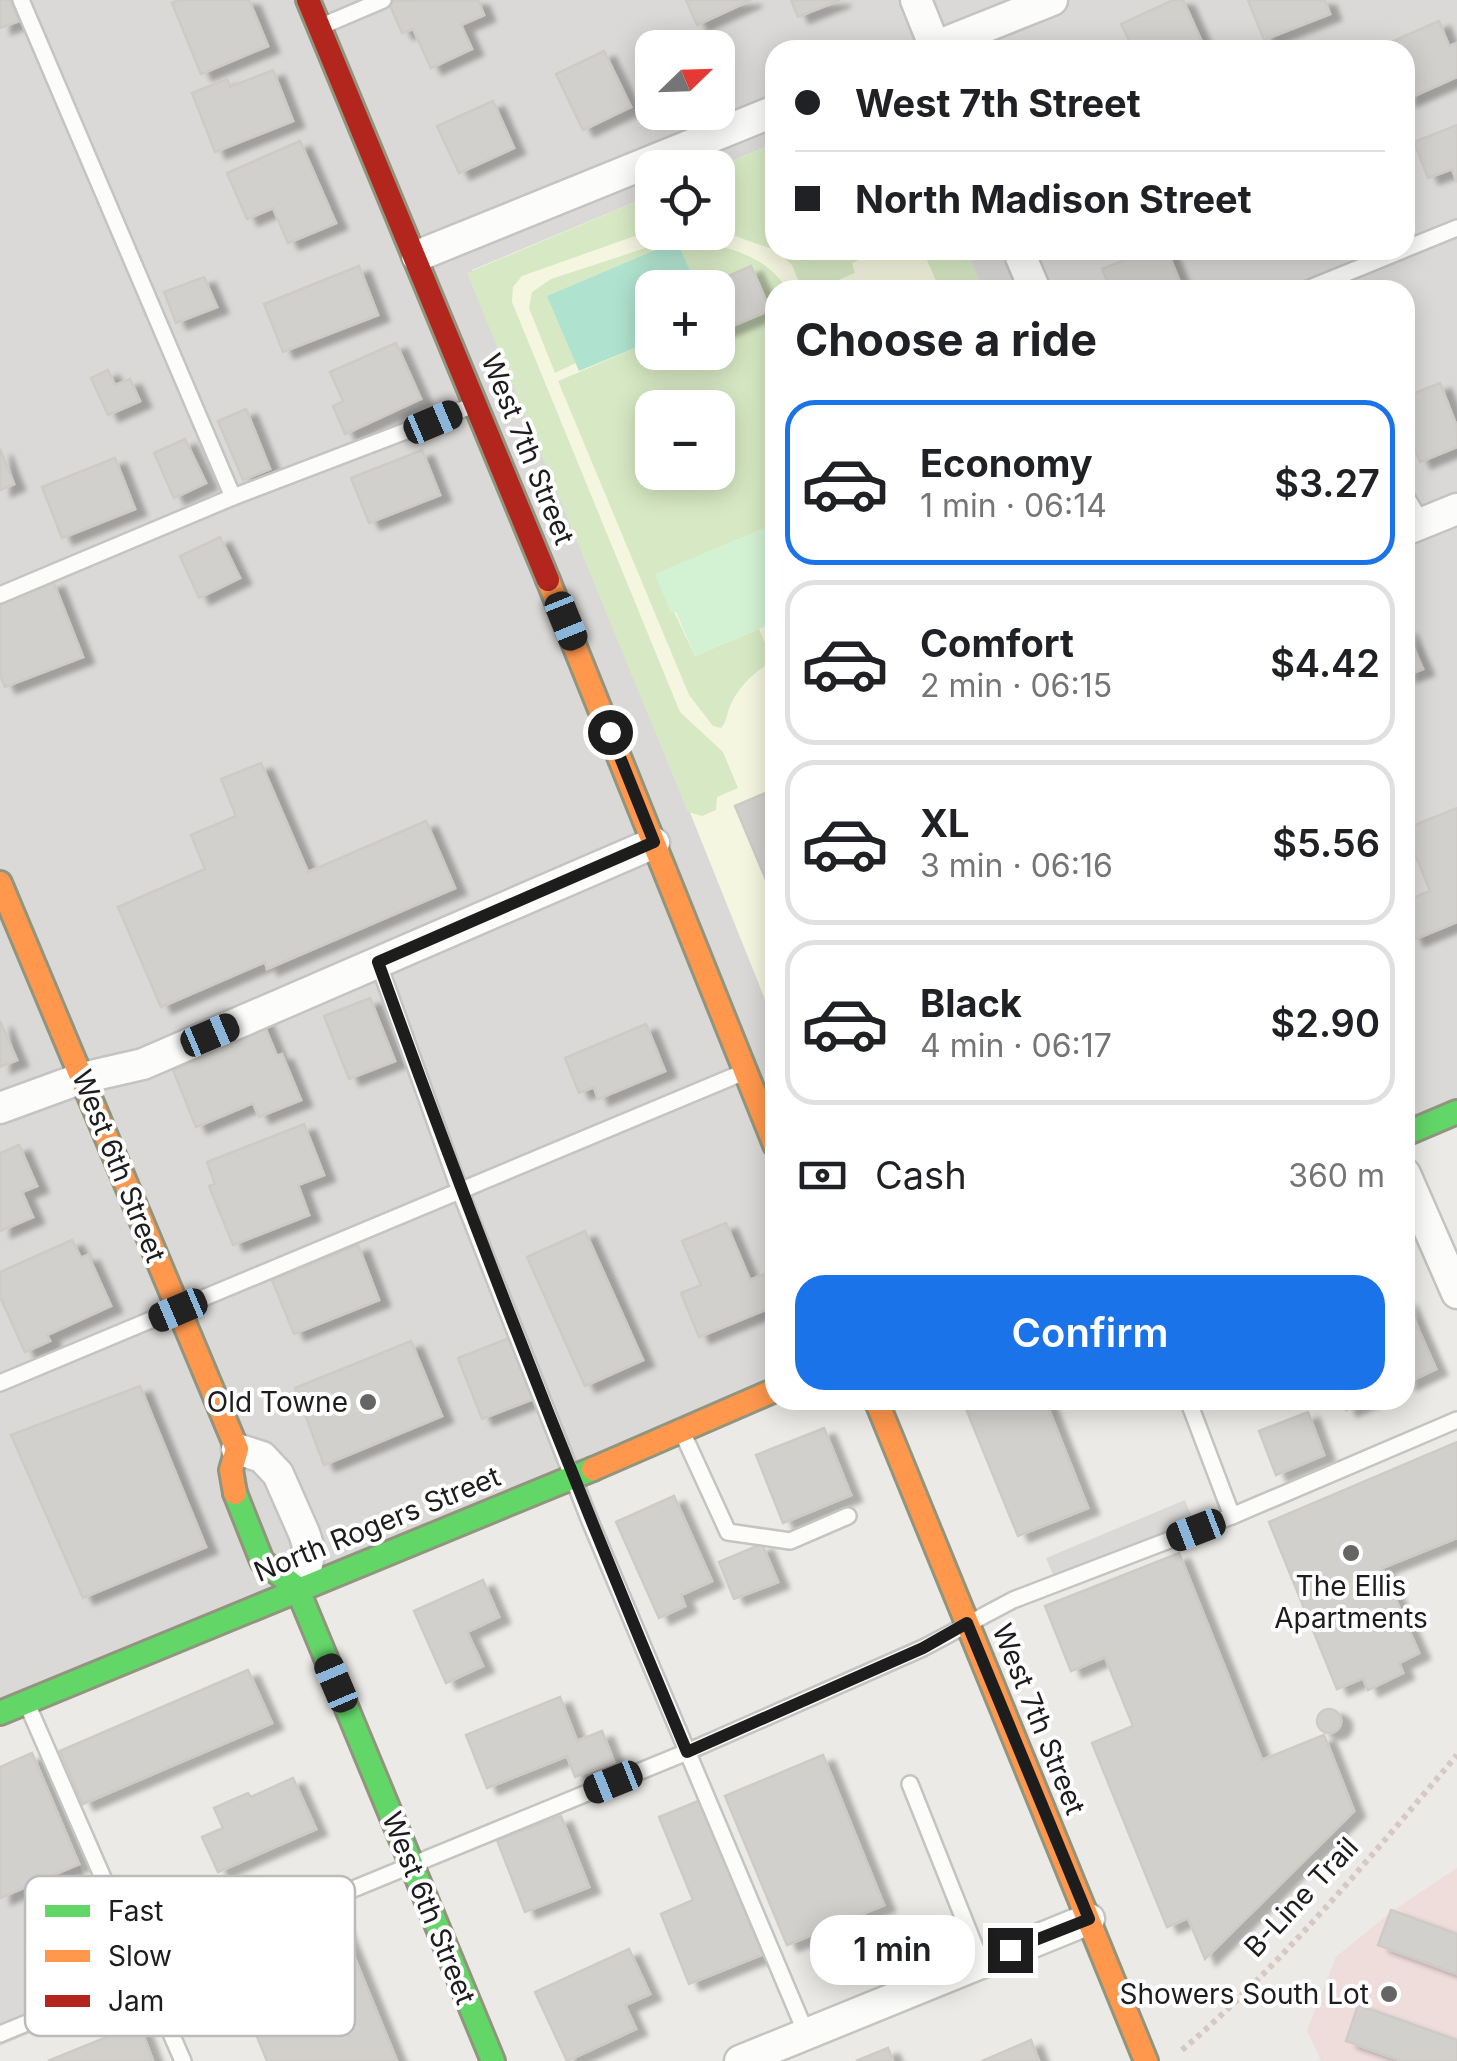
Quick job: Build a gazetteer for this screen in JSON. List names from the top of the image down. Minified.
{"streets":{"street":["West 7th Street","West 6th Street","North Rogers Street"],"path":["B-Line Trail"]},"crossings":[["West 6th Street","North Rogers Street"]],"places":["Old Towne","The Ellis Apartments","Showers South Lot"],"legend":["Fast","Slow","Jam"],"north":"top right","page":{"map_buttons":["+","−"],"banner":["West 7th Street","North Madison Street"],"heading":"Choose a ride","list":[{"name":"Economy","note":"1 min · 06:14","value":"$3.27"},{"name":"Comfort","note":"2 min · 06:15","value":"$4.42"},{"name":"XL","note":"3 min · 06:16","value":"$5.56"},{"name":"Black","note":"4 min · 06:17","value":"$2.90"}],"pay":["Cash","360 m"],"buttons":"Confirm","bubble":"1 min"}}
